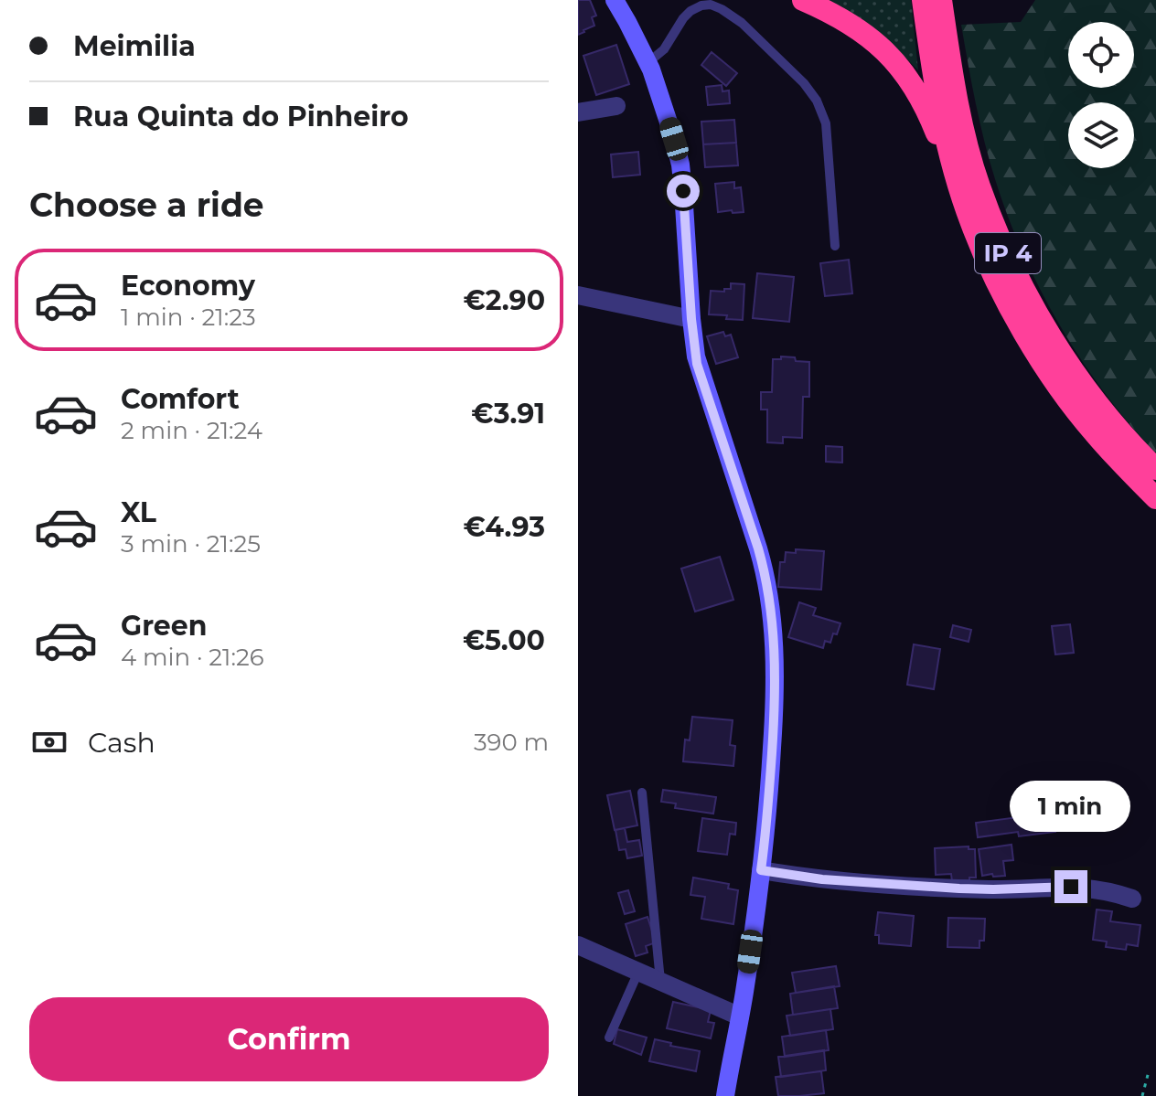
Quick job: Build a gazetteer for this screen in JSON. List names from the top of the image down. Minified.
{"streets":{"highway":["IP 4"]},"page":{"banner":["Meimilia","Rua Quinta do Pinheiro"],"heading":"Choose a ride","list":[{"name":"Economy","note":"1 min · 21:23","value":"€2.90"},{"name":"Comfort","note":"2 min · 21:24","value":"€3.91"},{"name":"XL","note":"3 min · 21:25","value":"€4.93"},{"name":"Green","note":"4 min · 21:26","value":"€5.00"}],"pay":["Cash","390 m"],"bubble":"1 min","buttons":"Confirm"}}
